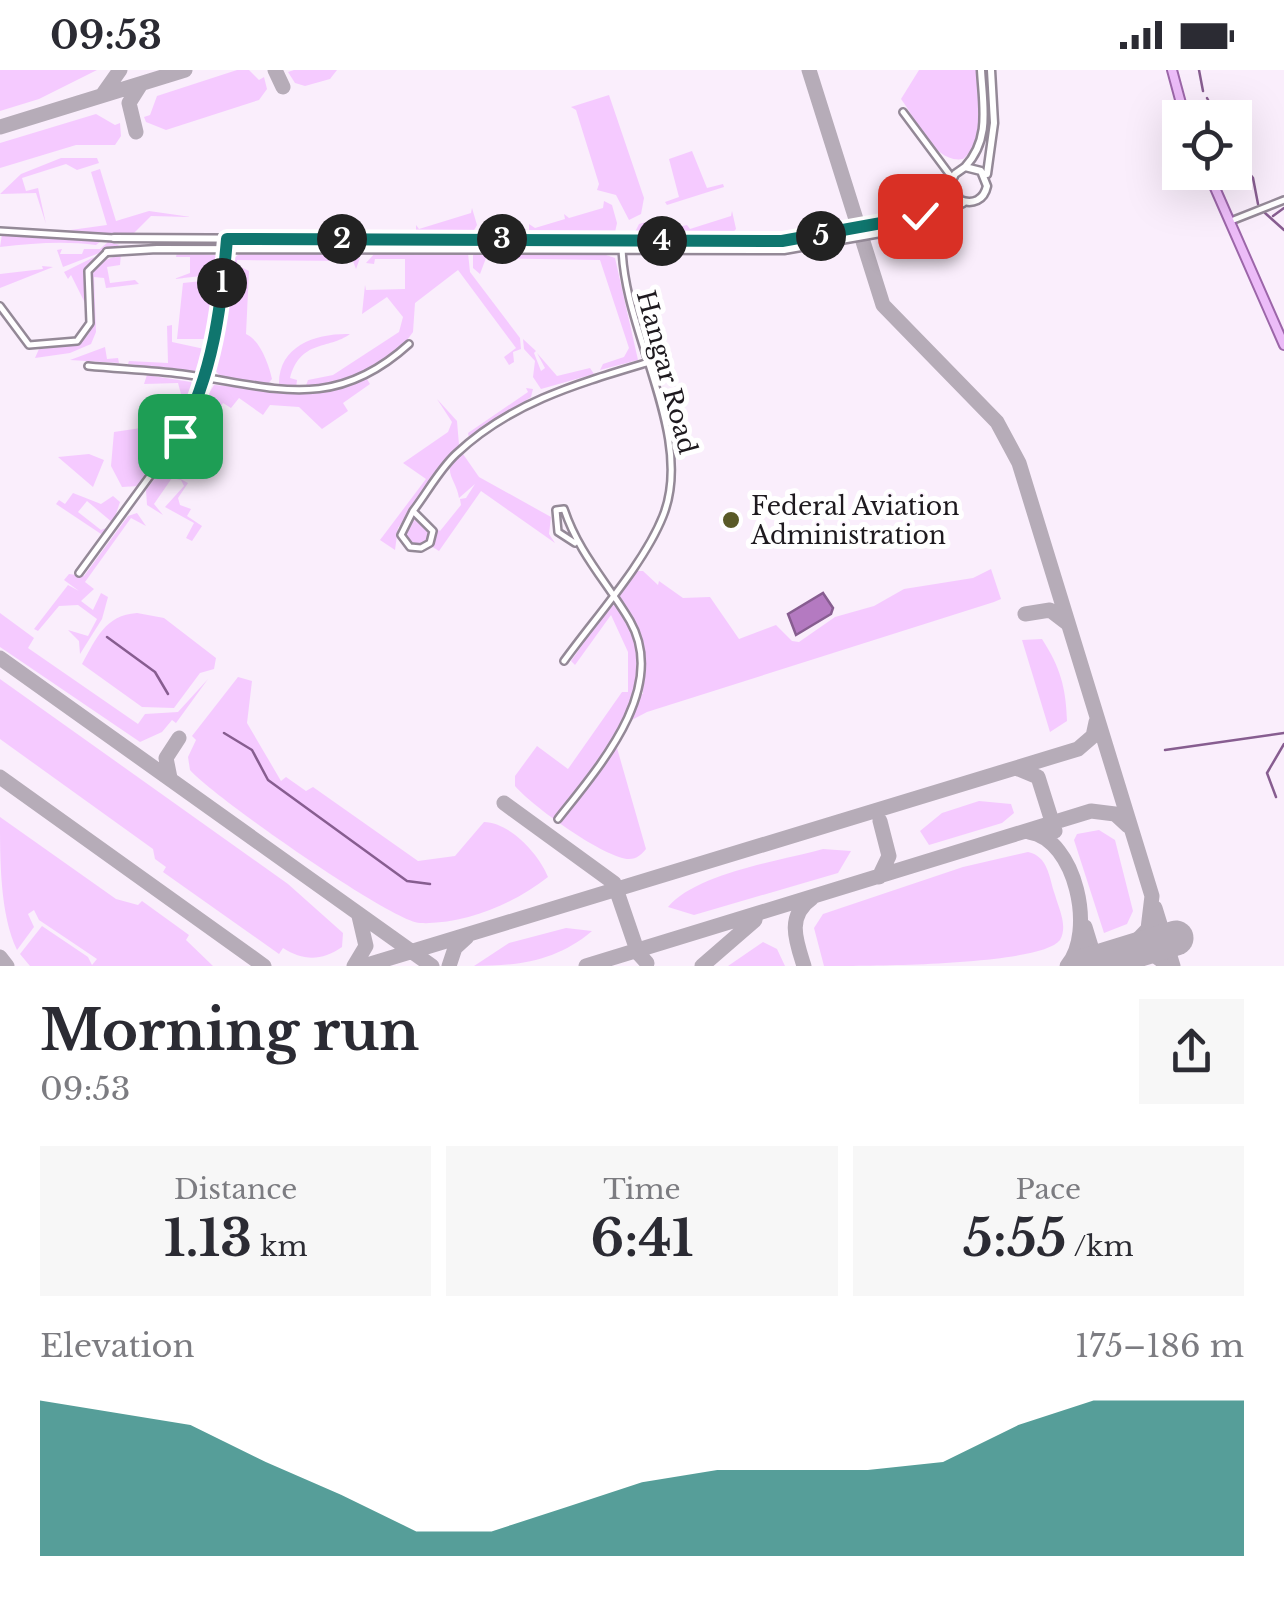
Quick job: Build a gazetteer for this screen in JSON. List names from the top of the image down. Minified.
{"streets":{"street":["Hangar Road"]},"places":["Federal Aviation Administration"],"page":{"status":"09:53","pins":["5","2","3","4","1"],"heading":["Morning run","09:53"],"stats":[["Distance","1.13 km"],["Time","6:41"],["Pace","5:55 /km"]],"chart":["Elevation","175–186 m"]}}
